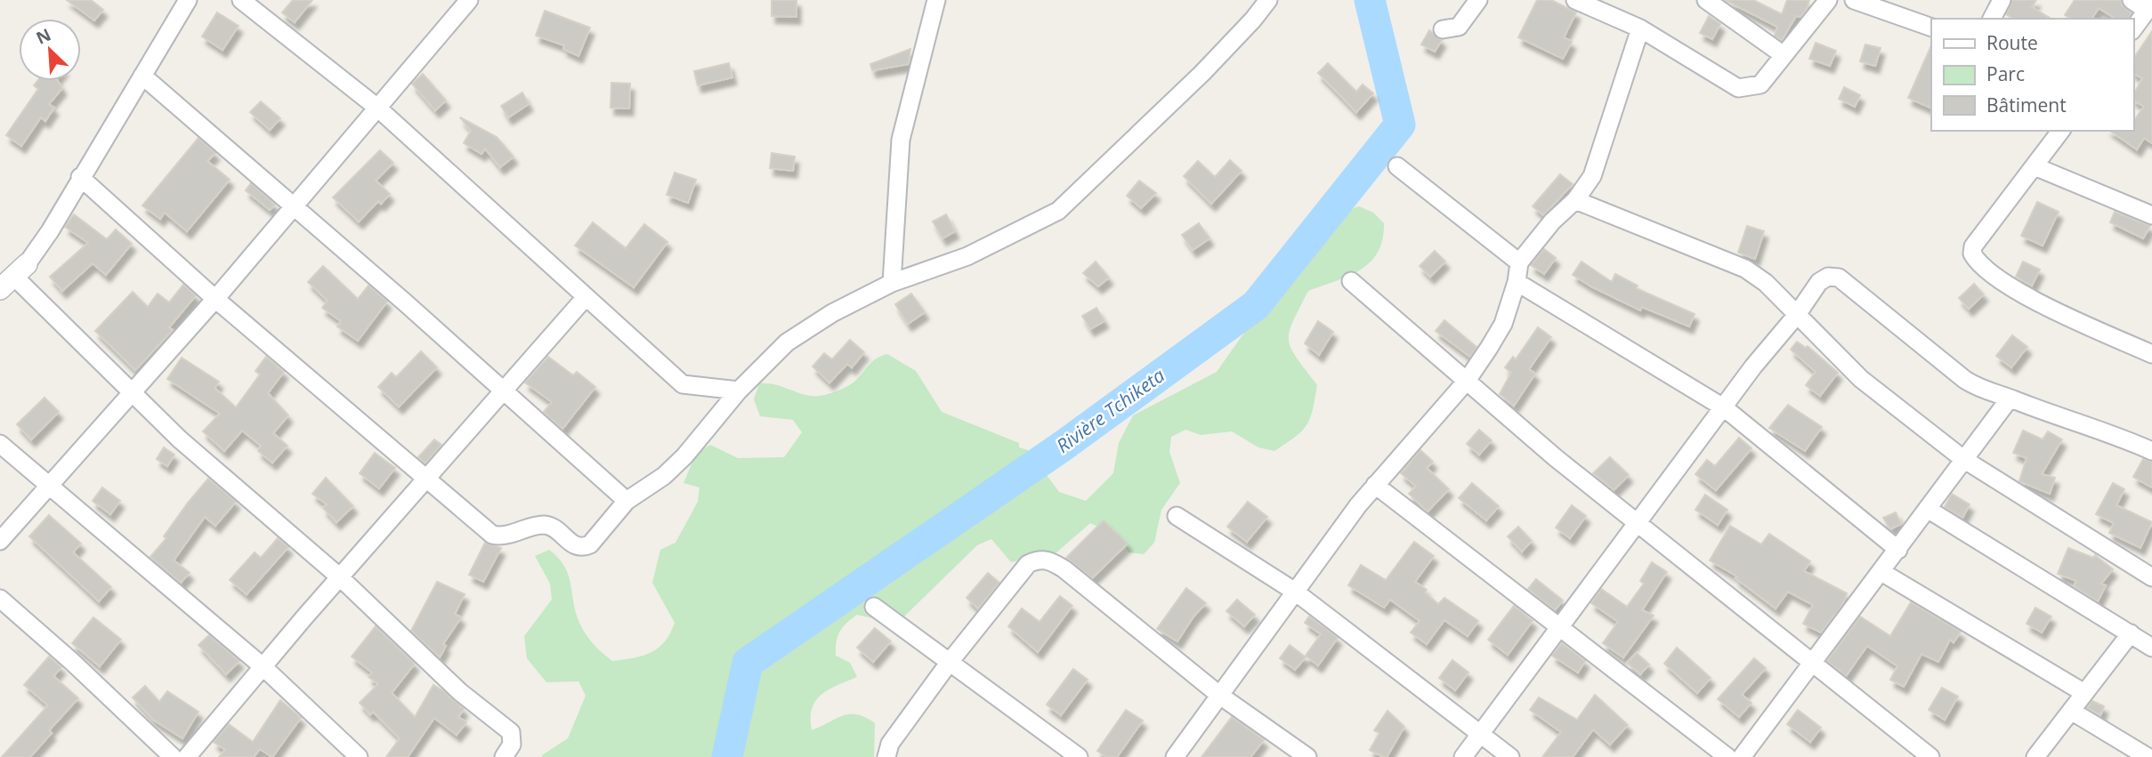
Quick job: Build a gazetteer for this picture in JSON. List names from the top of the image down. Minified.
{"water":["Rivière Tchiketa"],"legend":["Route","Parc","Bâtiment"],"north":"top left"}
